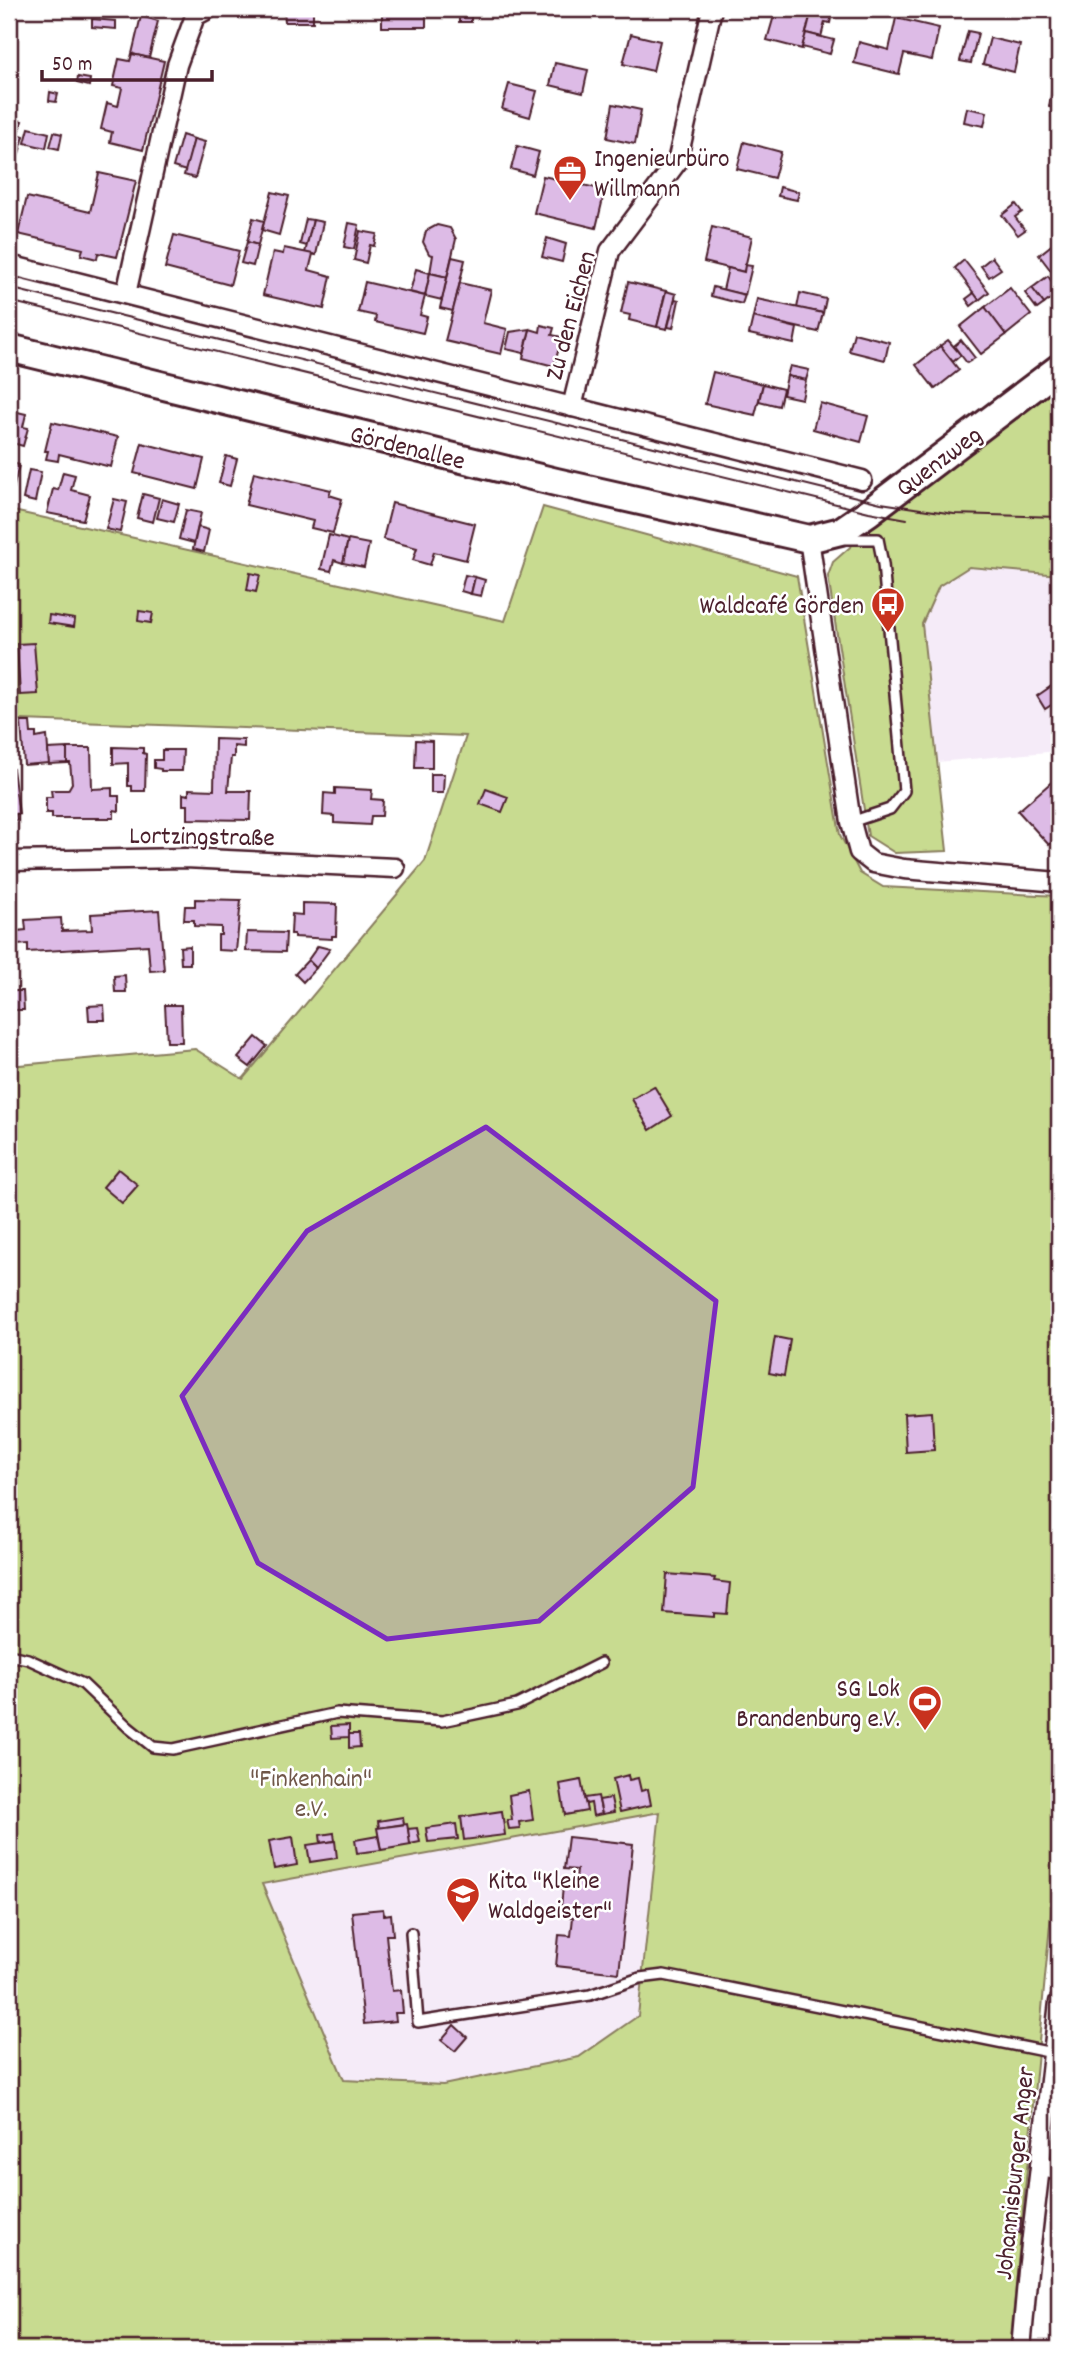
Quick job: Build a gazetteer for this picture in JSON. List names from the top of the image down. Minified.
{"streets":{"street":["Zu den Eichen","Gördenallee","Quenzweg","Lortzingstraße","Johannisburger Anger"]},"crossings":[["Gördenallee","Quenzweg"]],"parks":["\"Finkenhain\" e.V."],"places":{"office":["Ingenieurbüro Willmann"],"bus stop":["Waldcafé Görden"],"sports":["SG Lok Brandenburg e.V."],"school or university":["Kita \"Kleine Waldgeister\""]},"scale_bar":"50 m"}
